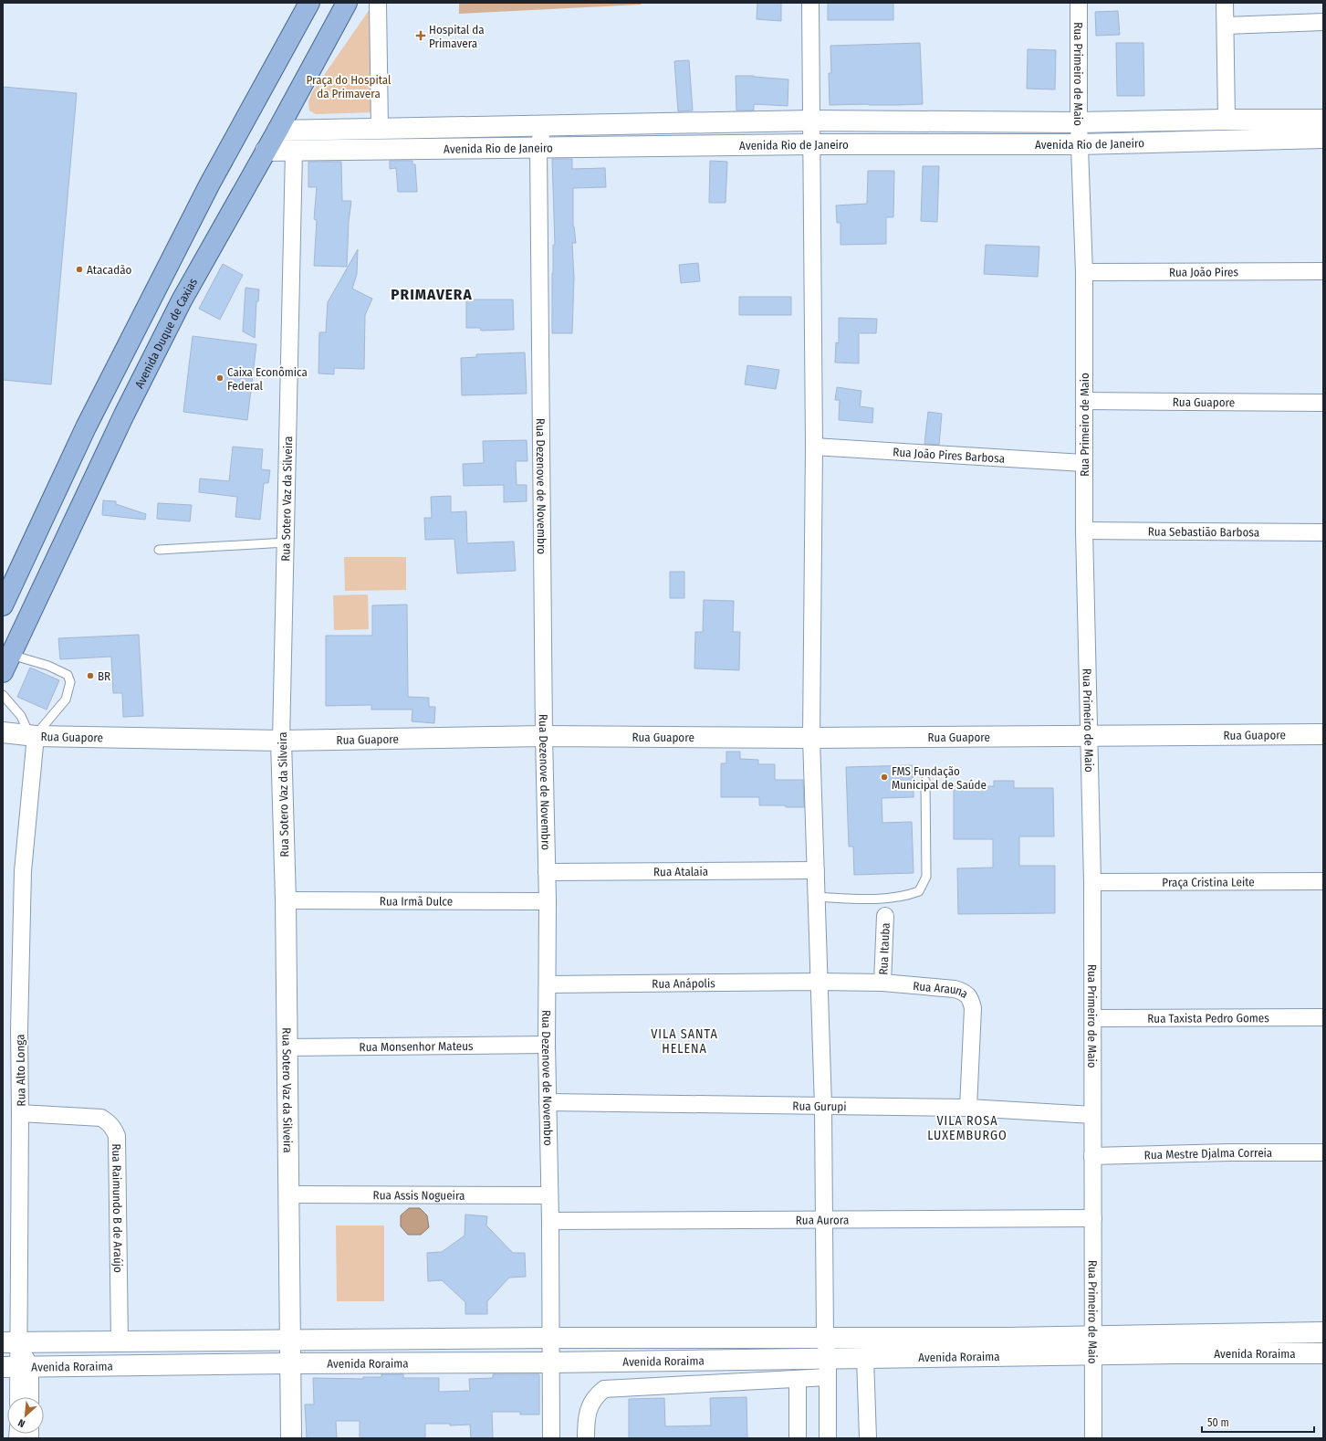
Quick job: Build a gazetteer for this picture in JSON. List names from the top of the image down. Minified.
{"streets":{"main road":["Avenida Duque de Caxias"],"street":["Rua Primeiro de Maio","Avenida Rio de Janeiro","Rua João Pires","Rua Guapore","Rua João Pires Barbosa","Rua Dezenove de Novembro","Rua Sotero Vaz da Silveira","Rua Sebastião Barbosa","Rua Atalaia","Praça Cristina Leite","Rua Irmã Dulce","Rua Itauba","Rua Anápolis","Rua Arauna","Rua Taxista Pedro Gomes","Rua Monsenhor Mateus","Rua Alto Longa","Rua Gurupi","Rua Mestre Djalma Correia","Rua Assis Nogueira","Rua Raimundo B de Araújo","Rua Aurora","Avenida Roraima"]},"crossings":[["Rua Primeiro de Maio","Avenida Rio de Janeiro"],["Rua Primeiro de Maio","Rua João Pires"],["Rua Primeiro de Maio","Rua Guapore"],["Rua Primeiro de Maio","Rua João Pires Barbosa"],["Rua Primeiro de Maio","Rua Sebastião Barbosa"],["Rua Primeiro de Maio","Praça Cristina Leite"],["Rua Primeiro de Maio","Rua Taxista Pedro Gomes"],["Rua Primeiro de Maio","Rua Gurupi"],["Rua Primeiro de Maio","Rua Mestre Djalma Correia"],["Rua Primeiro de Maio","Rua Aurora"],["Rua Primeiro de Maio","Avenida Roraima"],["Avenida Rio de Janeiro","Avenida Duque de Caxias"],["Avenida Rio de Janeiro","Rua Dezenove de Novembro"],["Avenida Rio de Janeiro","Rua Sotero Vaz da Silveira"],["Rua Guapore","Rua Dezenove de Novembro"],["Rua Guapore","Rua Sotero Vaz da Silveira"],["Rua Guapore","Rua Alto Longa"],["Rua Dezenove de Novembro","Rua Atalaia"],["Rua Dezenove de Novembro","Rua Irmã Dulce"],["Rua Dezenove de Novembro","Rua Anápolis"],["Rua Dezenove de Novembro","Rua Monsenhor Mateus"],["Rua Dezenove de Novembro","Rua Gurupi"],["Rua Dezenove de Novembro","Rua Assis Nogueira"],["Rua Dezenove de Novembro","Rua Aurora"],["Rua Dezenove de Novembro","Avenida Roraima"],["Rua Sotero Vaz da Silveira","Rua Irmã Dulce"],["Rua Sotero Vaz da Silveira","Rua Monsenhor Mateus"],["Rua Sotero Vaz da Silveira","Rua Assis Nogueira"],["Rua Sotero Vaz da Silveira","Avenida Roraima"],["Rua Itauba","Rua Arauna"],["Rua Anápolis","Rua Arauna"],["Rua Arauna","Rua Gurupi"],["Rua Alto Longa","Rua Raimundo B de Araújo"],["Rua Alto Longa","Avenida Roraima"],["Rua Raimundo B de Araújo","Avenida Roraima"]],"districts":["PRIMAVERA","VILA SANTA HELENA","VILA ROSA LUXEMBURGO"],"parks":["Praça do Hospital da Primavera"],"places":{"health":["Hospital da Primavera"],"other":["Atacadão","Caixa Econômica Federal","BR","FMS Fundação Municipal de Saúde"]},"scale_bar":"50 m","north":"bottom left"}
